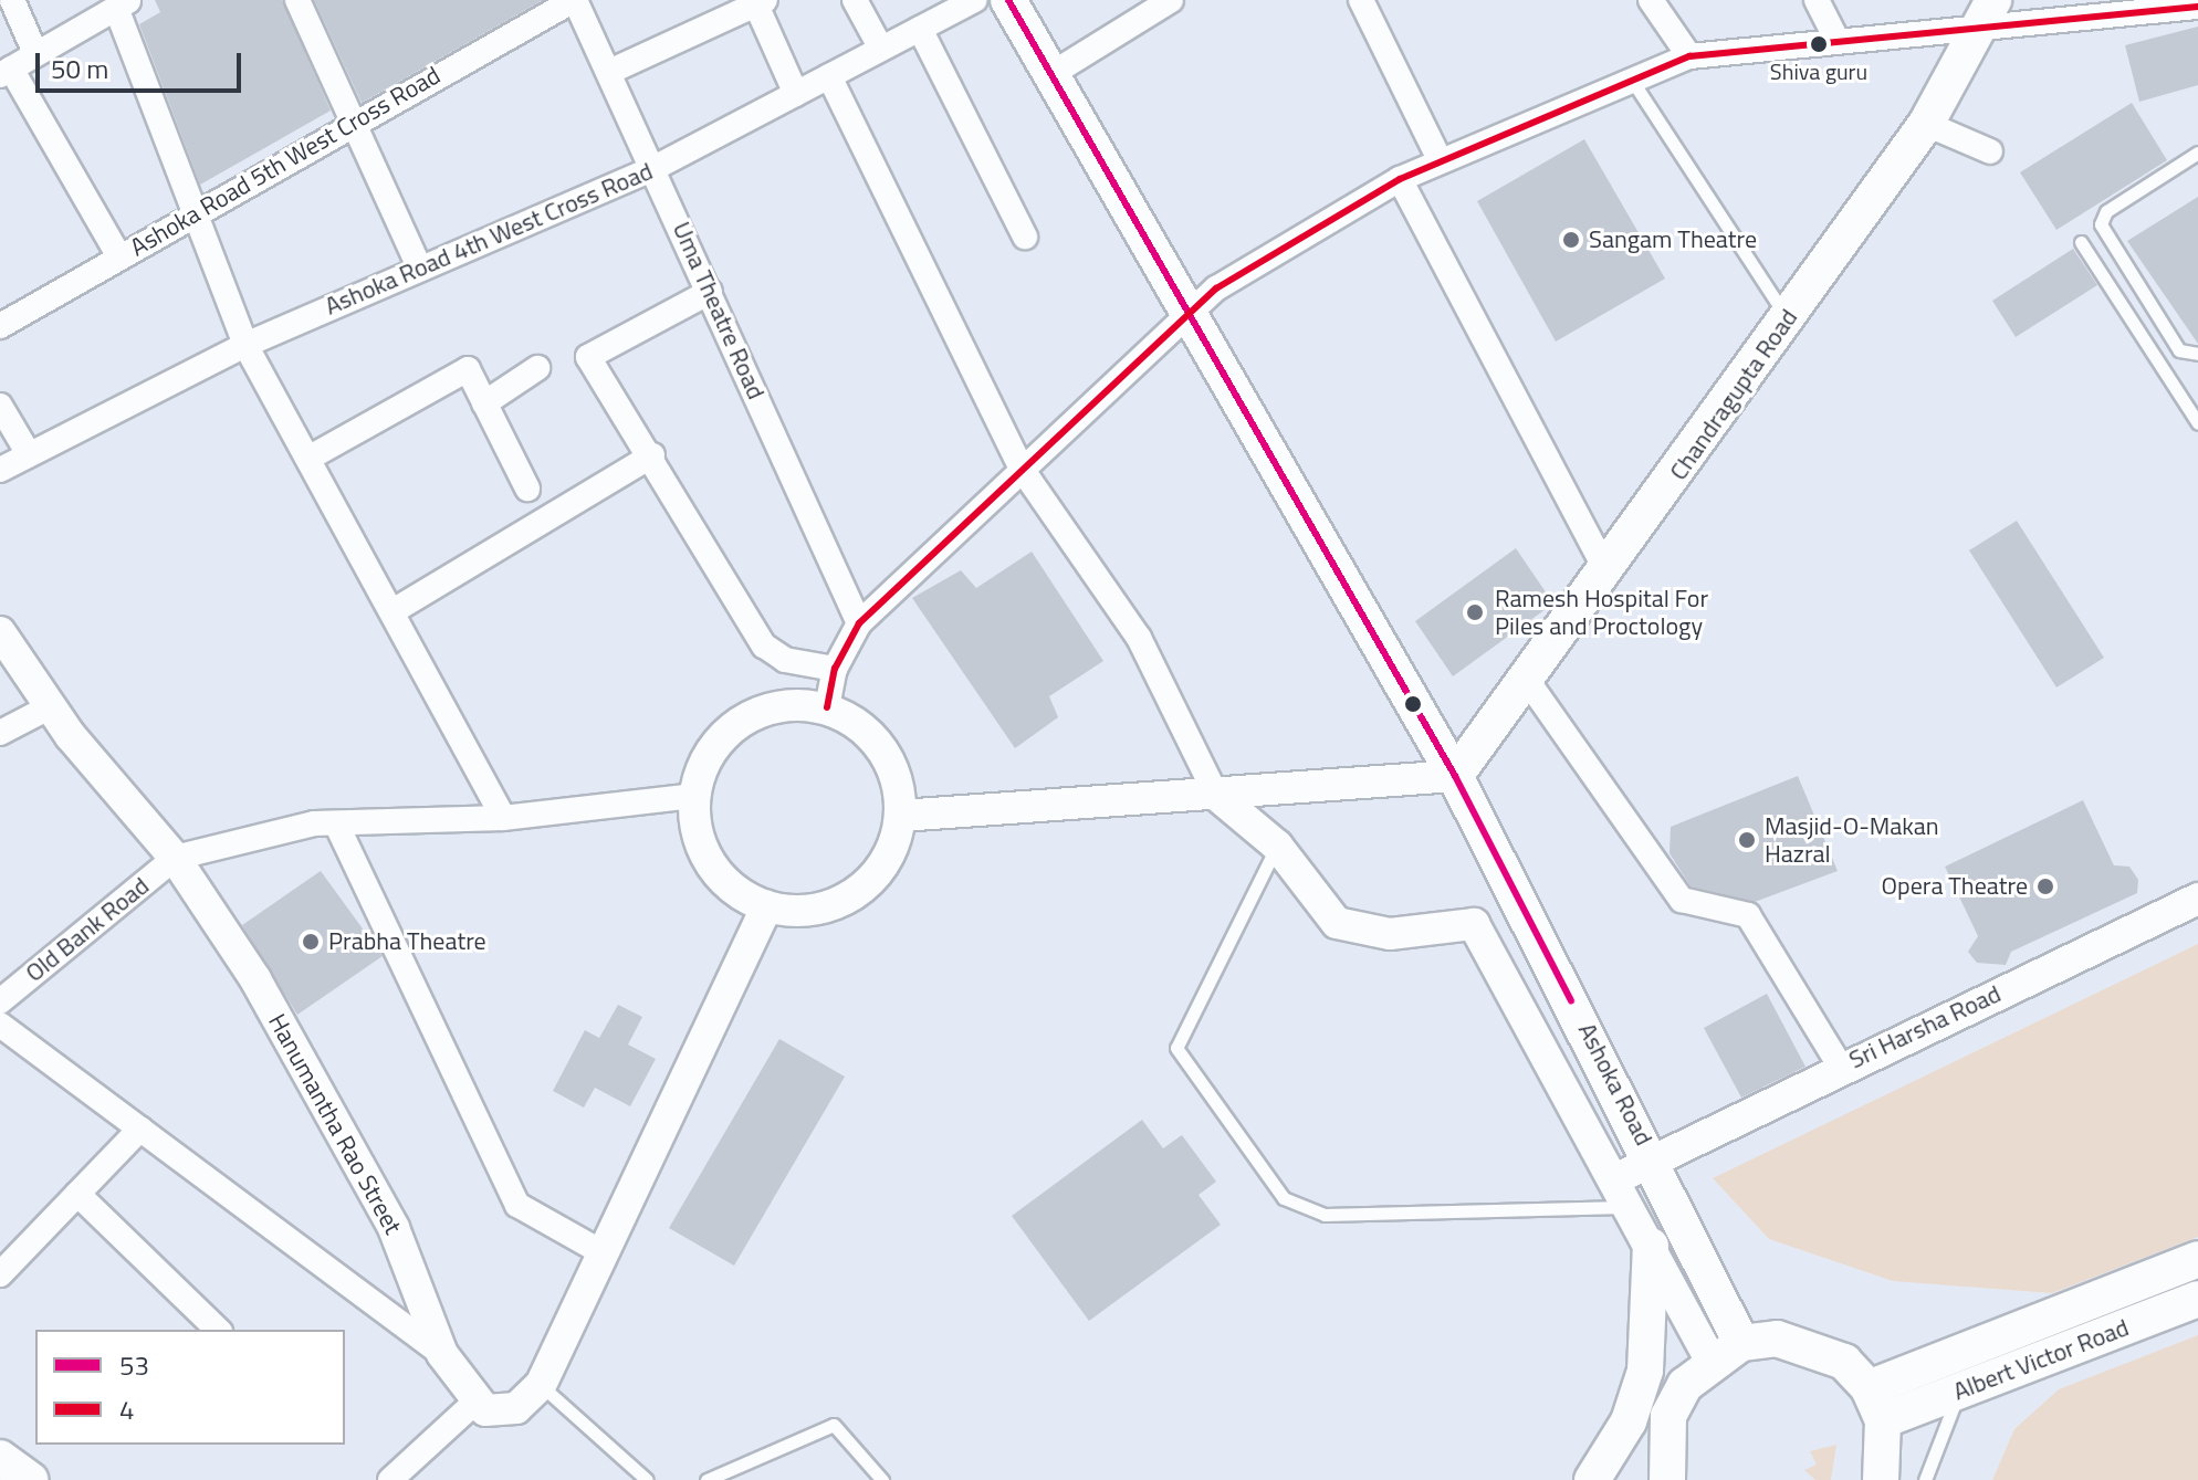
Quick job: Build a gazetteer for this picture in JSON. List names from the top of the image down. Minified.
{"streets":{"main road":["Chandragupta Road","Ashoka Road","Albert Victor Road"],"street":["Ashoka Road 5th West Cross Road","Ashoka Road 4th West Cross Road","Uma Theatre Road","Old Bank Road","Sri Harsha Road","Hanumantha Rao Street"]},"crossings":[["Ashoka Road 5th West Cross Road","Uma Theatre Road"],["Ashoka Road 4th West Cross Road","Uma Theatre Road"],["Chandragupta Road","Ashoka Road"],["Old Bank Road","Hanumantha Rao Street"],["Sri Harsha Road","Ashoka Road"]],"places":["Shiva guru","Sangam Theatre","Ramesh Hospital For Piles and Proctology","Masjid-O-Makan Hazral","Opera Theatre","Prabha Theatre"],"lines":["transit line 53","transit line 4"],"legend":["53","4"],"scale_bar":"50 m"}
